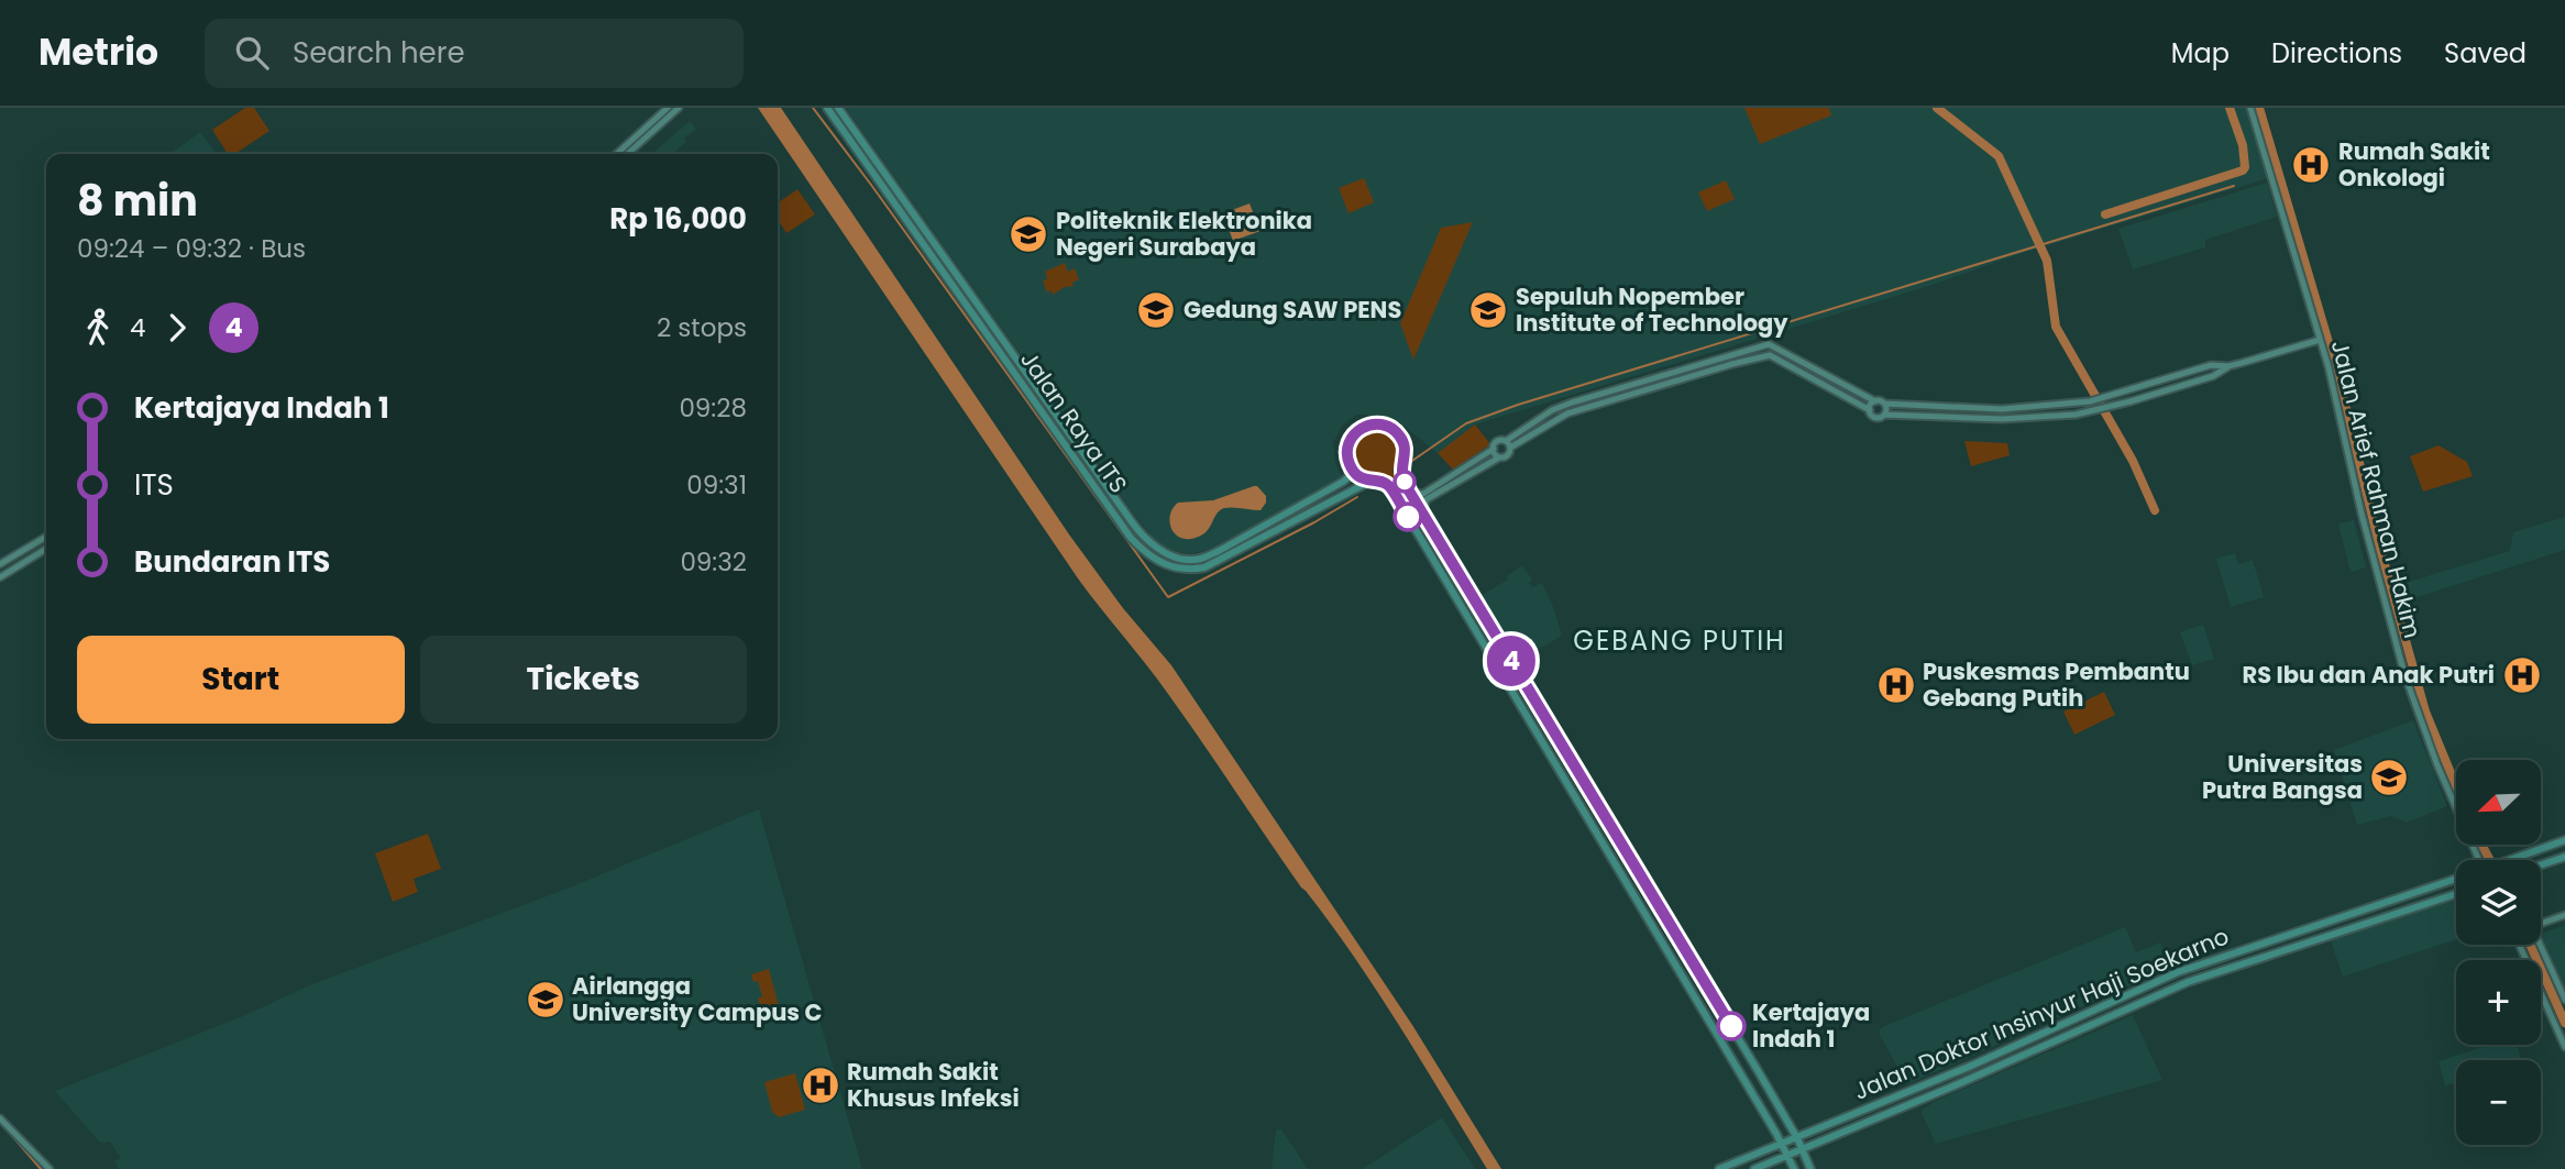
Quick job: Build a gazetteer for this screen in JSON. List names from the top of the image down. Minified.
{"streets":{"main road":["Jalan Raya ITS","Jalan Doktor Insinyur Haji Soekarno"],"street":["Jalan Arief Rahman Hakim"]},"districts":["GEBANG PUTIH"],"places":{"hospital":["Rumah Sakit Onkologi","RS Ibu dan Anak Putri","Puskesmas Pembantu Gebang Putih","Rumah Sakit Khusus Infeksi"],"school or university":["Politeknik Elektronika Negeri Surabaya","Gedung SAW PENS","Sepuluh Nopember Institute of Technology","Universitas Putra Bangsa","Airlangga University Campus C"],"other":["Kertajaya Indah 1"]},"lines":["bus line 4"],"north":"bottom left","page":{"header":"Metrio","search":"Search here","nav":["Map","Directions","Saved"],"on_map":"4","heading":["8 min","09:24 – 09:32 · Bus","Rp 16,000"],"legs":["4","4","2 stops"],"list":[{"name":"Kertajaya Indah 1","value":"09:28"},{"name":"ITS","value":"09:31"},{"name":"Bundaran ITS","value":"09:32"}],"buttons":["Start","Tickets"],"map_buttons":["+","−"]}}
